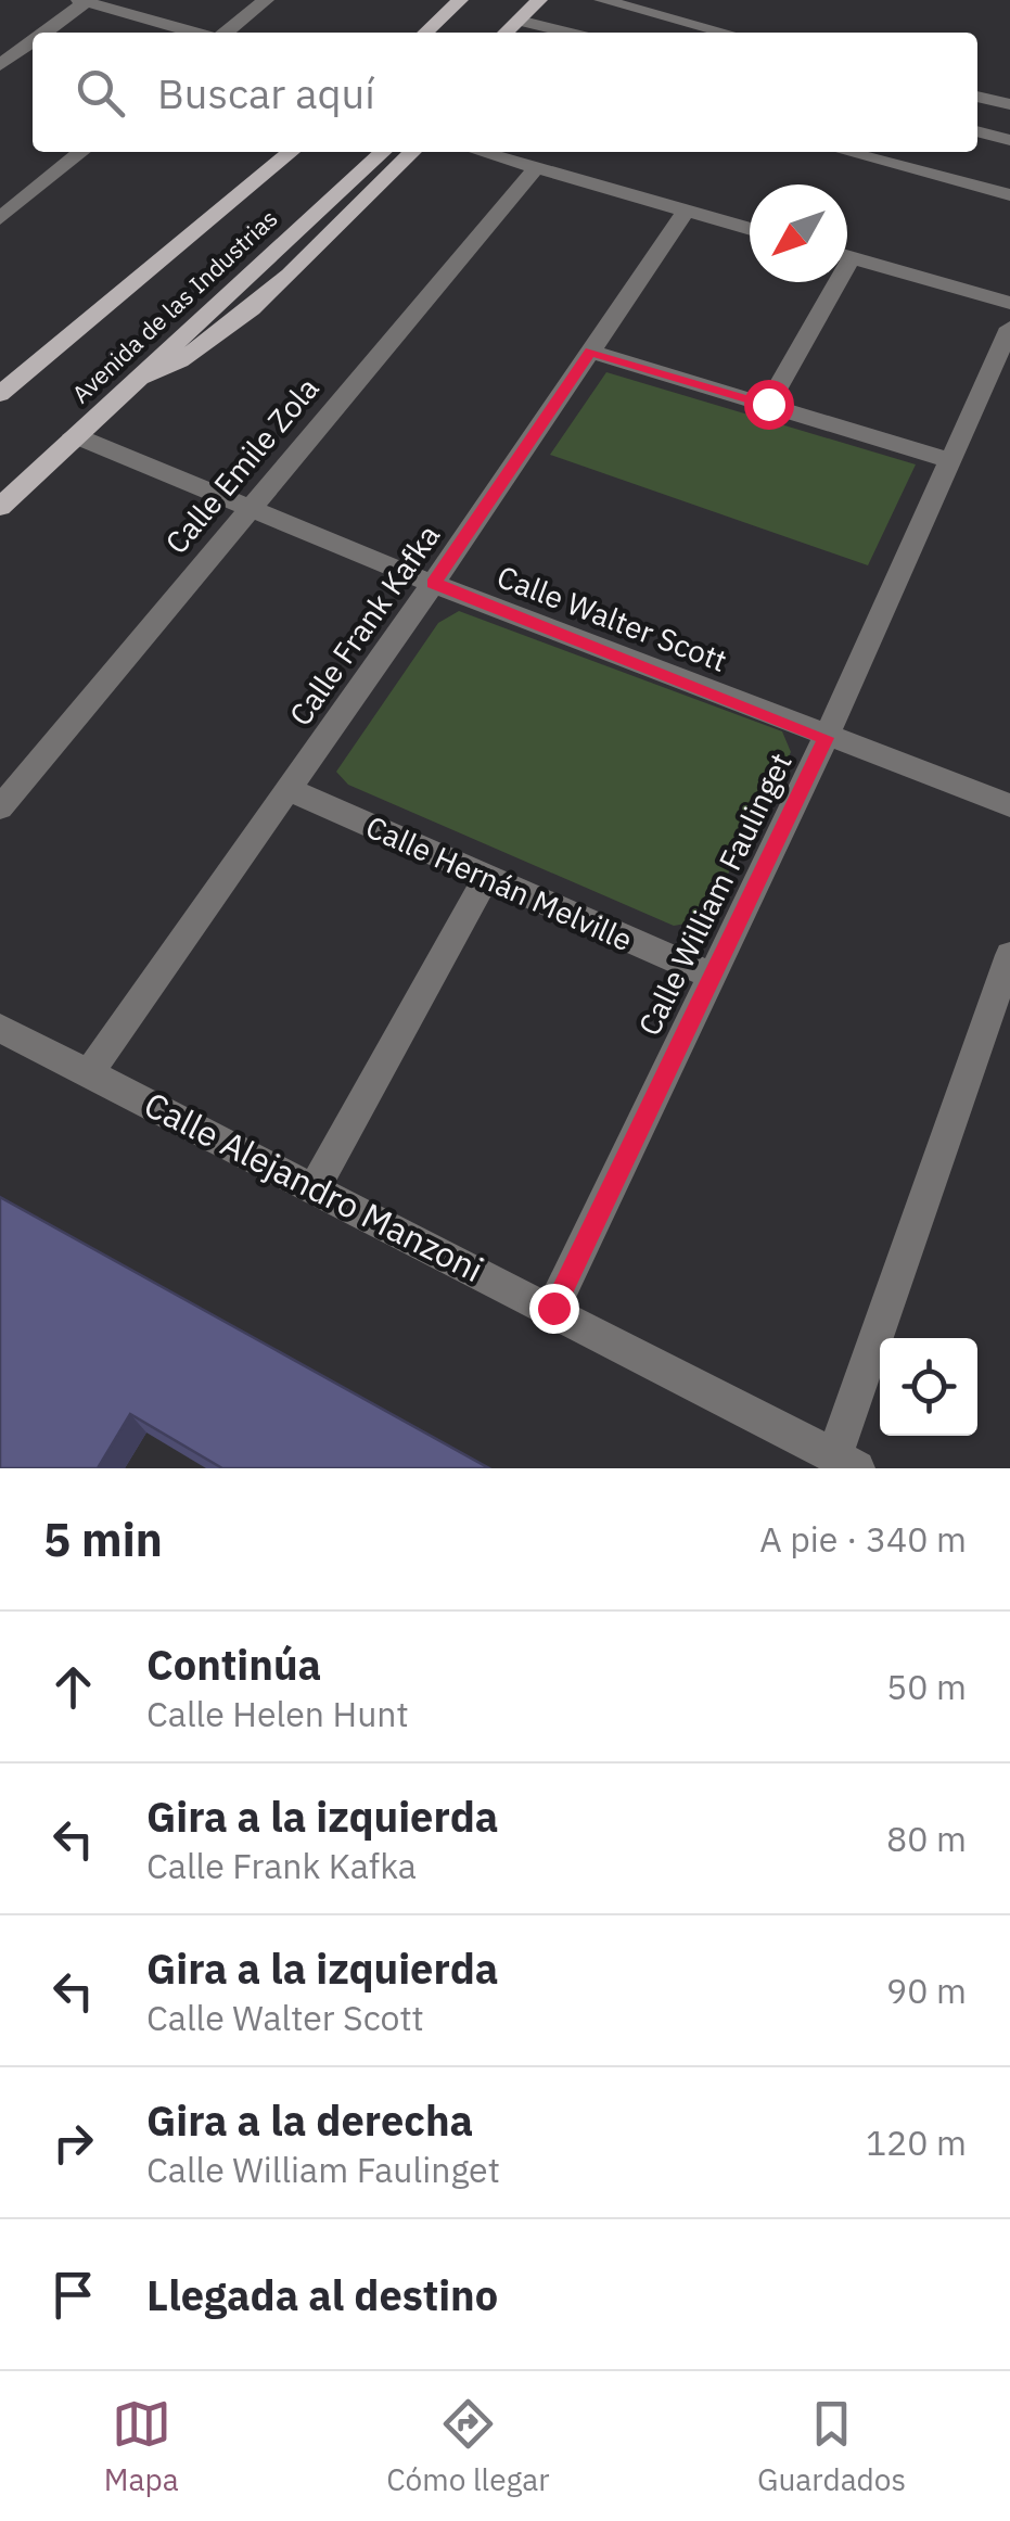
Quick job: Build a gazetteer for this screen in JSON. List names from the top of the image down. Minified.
{"streets":{"main road":["Avenida de las Industrias"],"street":["Calle Emile Zola","Calle Walter Scott","Calle Frank Kafka","Calle Hernán Melville","Calle William Faulinget","Calle Alejandro Manzoni"]},"crossings":[["Avenida de las Industrias","Calle Walter Scott"],["Calle Emile Zola","Calle Walter Scott"],["Calle Walter Scott","Calle Frank Kafka"],["Calle Walter Scott","Calle William Faulinget"],["Calle Frank Kafka","Calle Hernán Melville"],["Calle Frank Kafka","Calle Alejandro Manzoni"],["Calle Hernán Melville","Calle William Faulinget"],["Calle William Faulinget","Calle Alejandro Manzoni"]],"north":"bottom left","page":{"search":"Buscar aquí","heading":["5 min","A pie · 340 m"],"list":[["Continúa","Calle Helen Hunt","50 m"],["Gira a la izquierda","Calle Frank Kafka","80 m"],["Gira a la izquierda","Calle Walter Scott","90 m"],["Gira a la derecha","Calle William Faulinget","120 m"],"Llegada al destino"],"nav":["Mapa","Cómo llegar","Guardados"]}}
